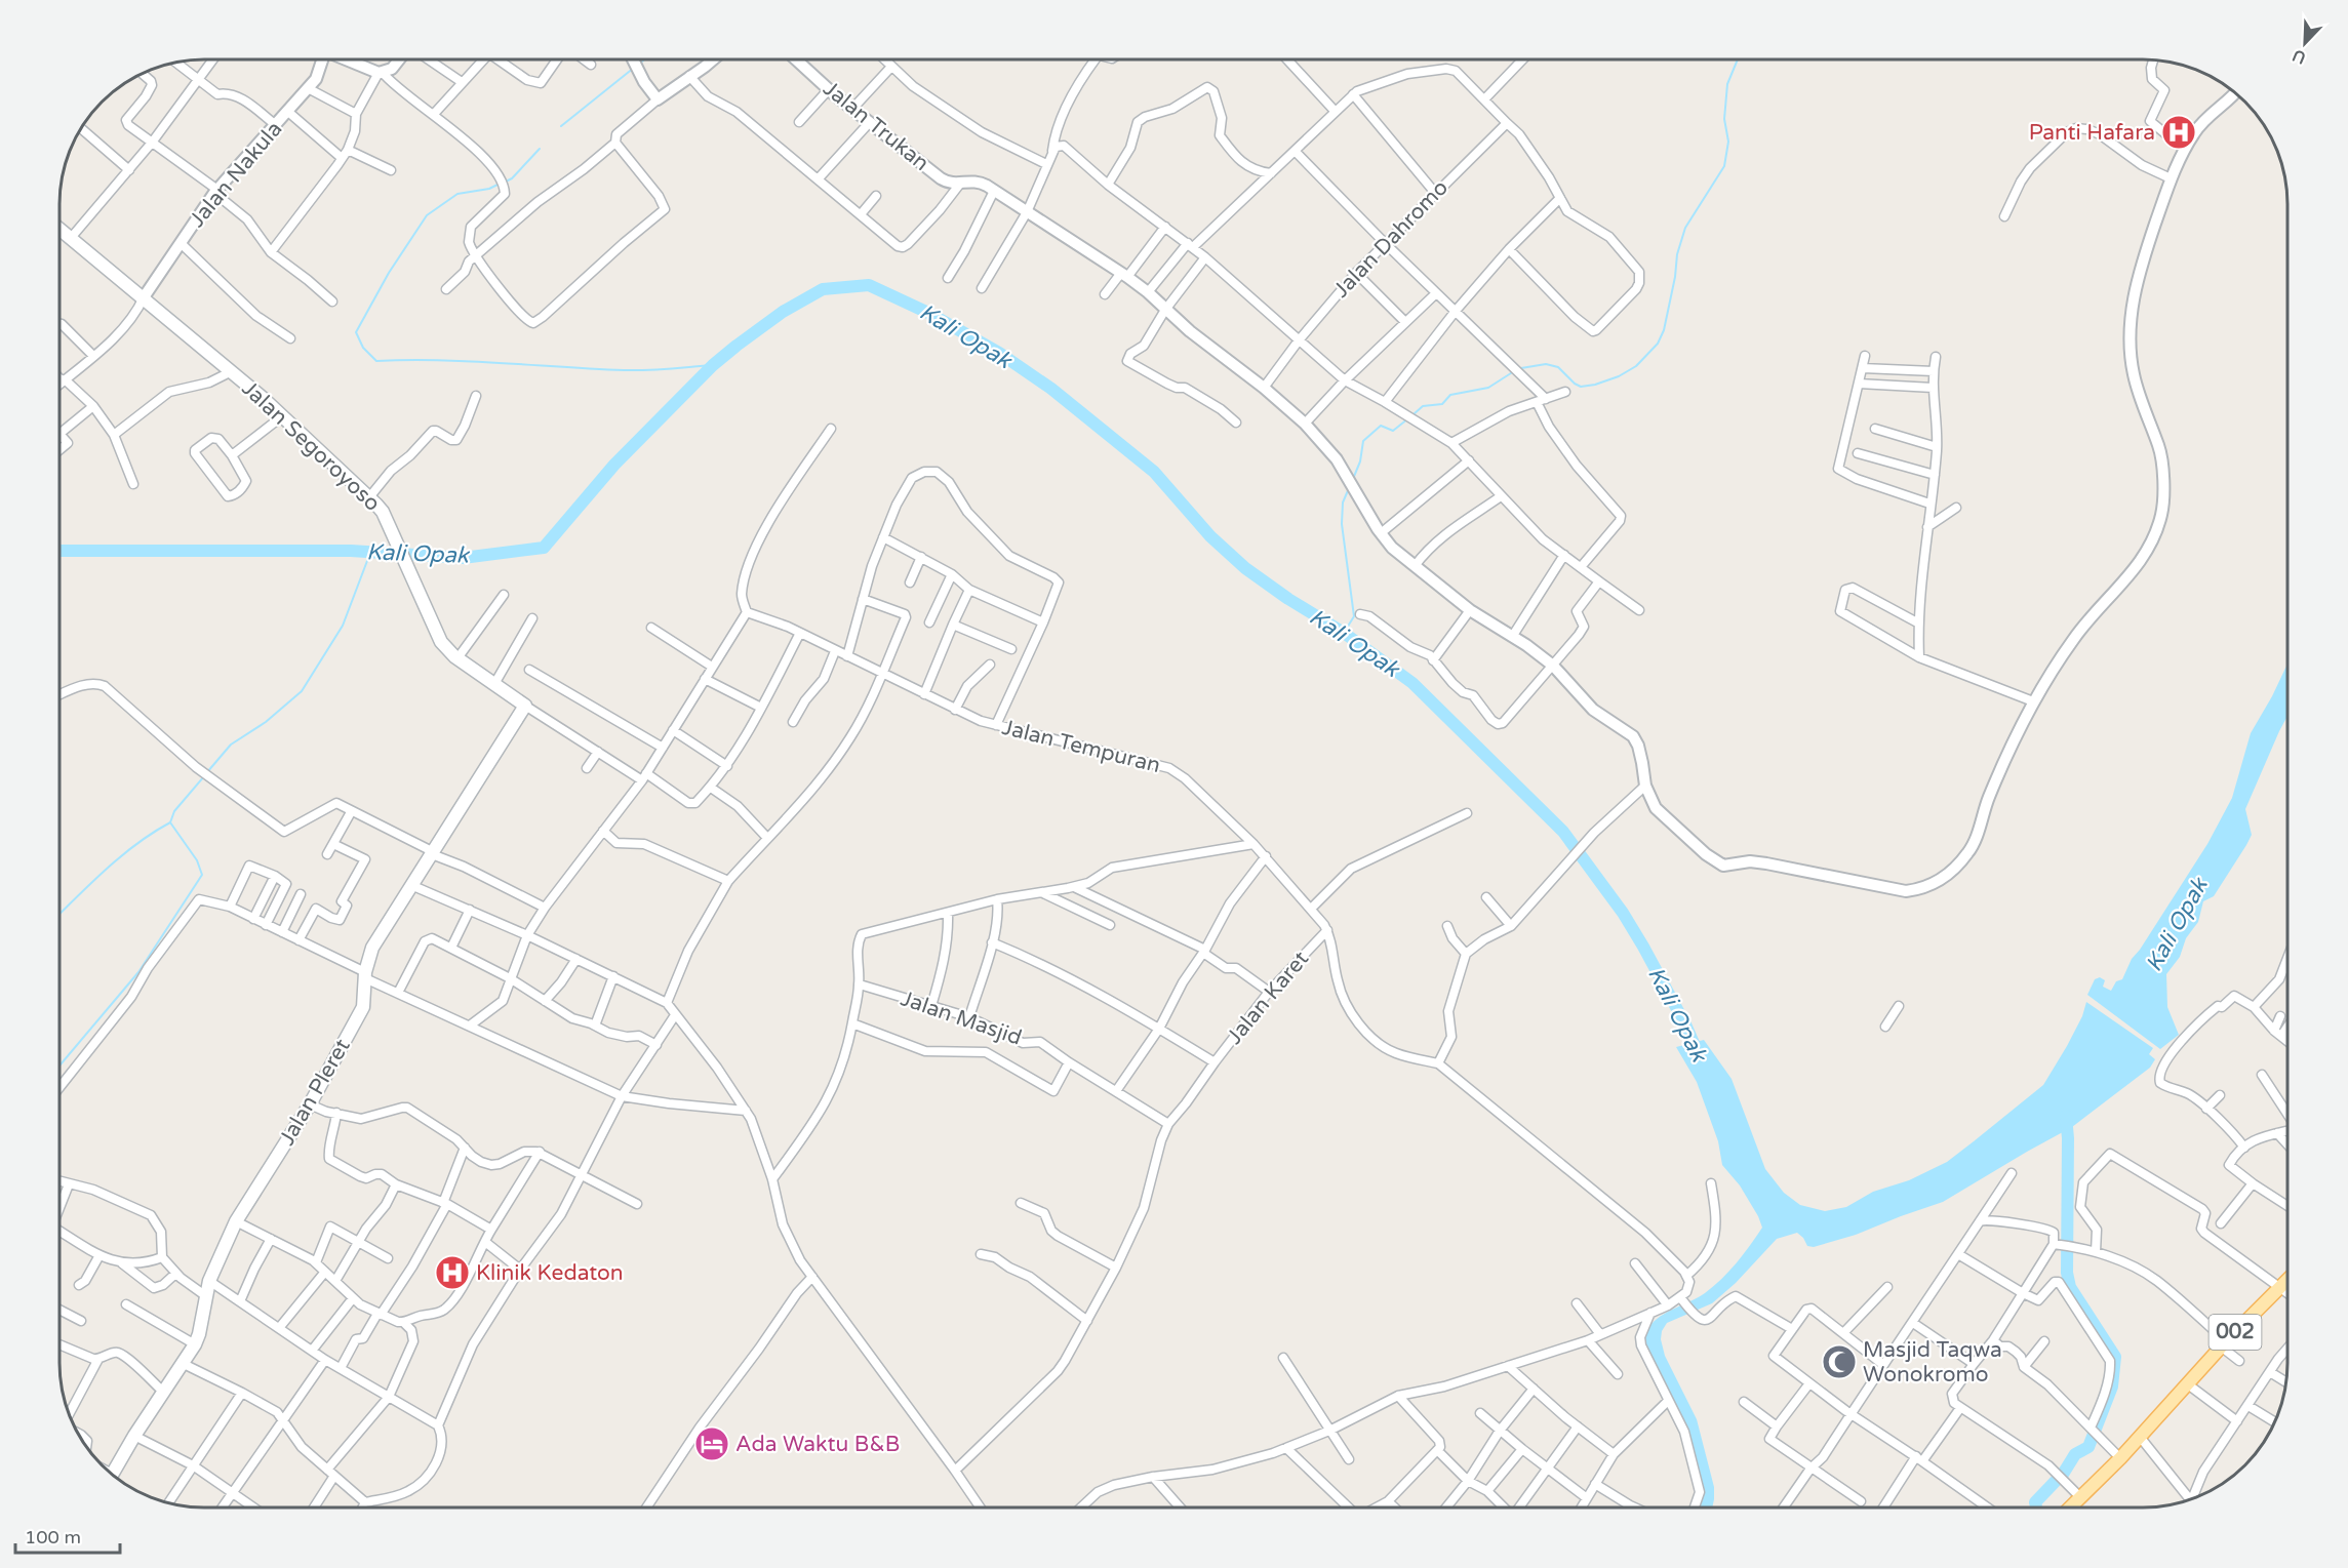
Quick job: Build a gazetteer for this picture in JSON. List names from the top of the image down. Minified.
{"streets":{"main road":["Jalan Segoroyoso","Jalan Pleret","002"],"street":["Jalan Trukan","Jalan Nakula","Jalan Dahromo","Jalan Tempuran","Jalan Karet","Jalan Masjid"]},"crossings":[["Jalan Nakula","Jalan Segoroyoso"],["Jalan Segoroyoso","Jalan Pleret"],["Jalan Tempuran","Jalan Karet"],["Jalan Karet","Jalan Masjid"]],"water":["Kali Opak"],"places":{"hospital":["Panti Hafara","Klinik Kedaton"],"mosque":["Masjid Taqwa Wonokromo"],"hotel":["Ada Waktu B&B"]},"scale_bar":"100 m","north":"bottom left"}
